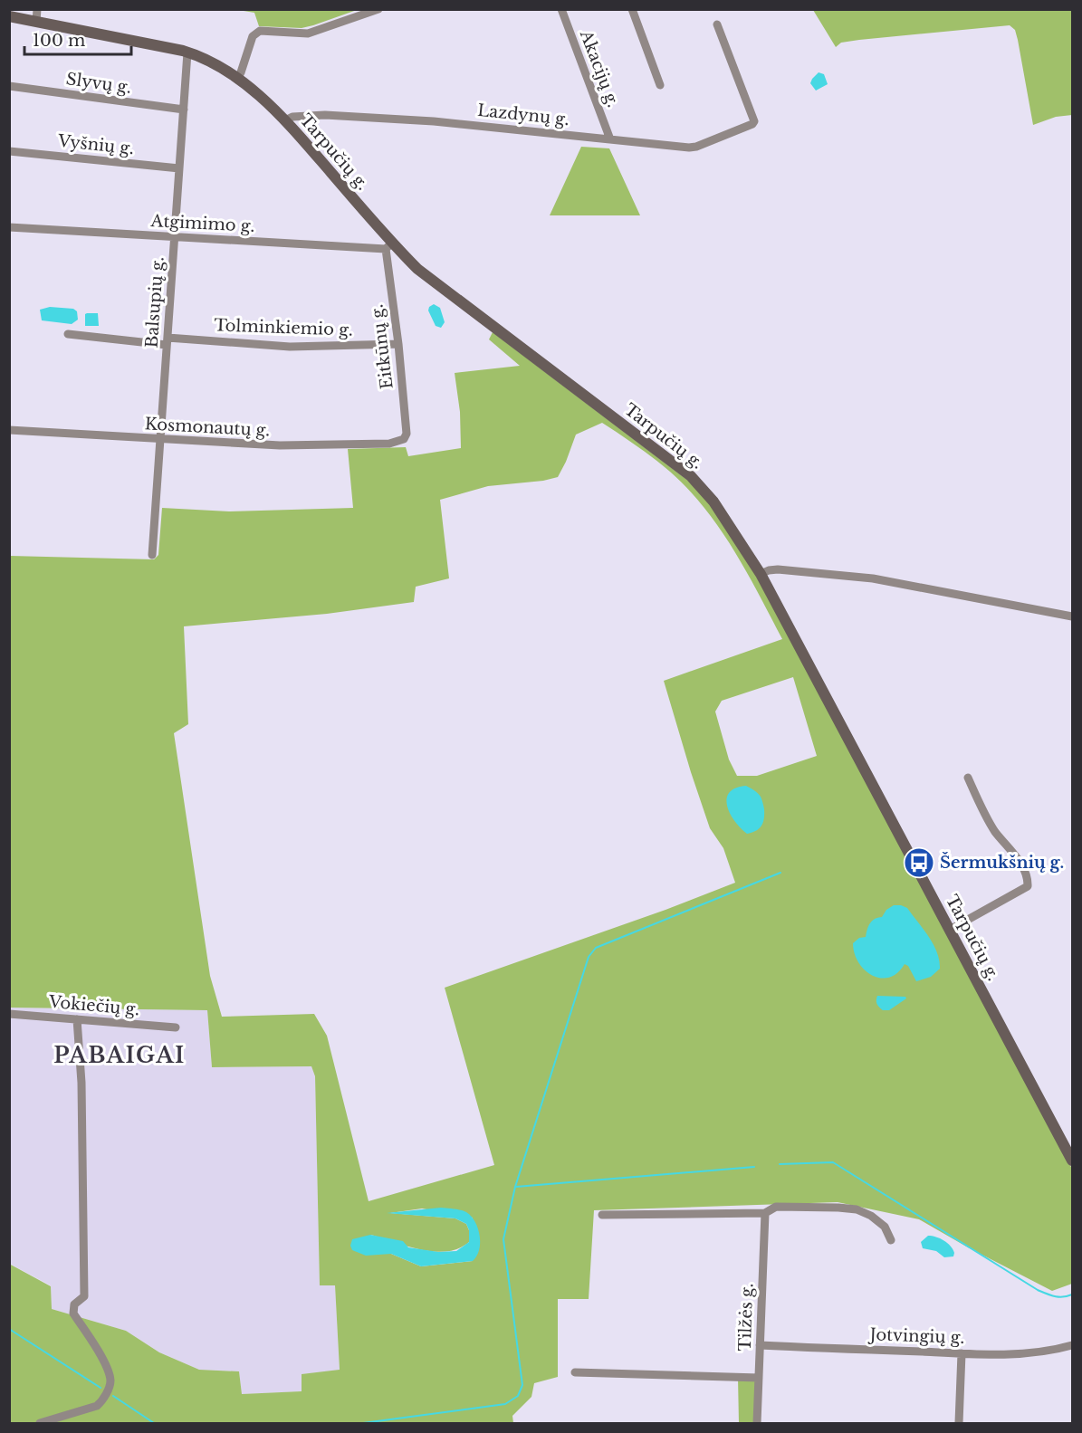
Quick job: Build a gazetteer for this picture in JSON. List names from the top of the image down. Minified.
{"streets":{"main road":["Tarpučių g."],"street":["Akacijų g.","Slyvų g.","Lazdynų g.","Vyšnių g.","Atgimimo g.","Balsupių g.","Tolminkiemio g.","Eitkūnų g.","Kosmonautų g.","Vokiečių g.","Tilžės g.","Jotvingių g."]},"crossings":[["Akacijų g.","Lazdynų g."],["Slyvų g.","Balsupių g."],["Lazdynų g.","Tarpučių g."],["Vyšnių g.","Balsupių g."],["Tarpučių g.","Atgimimo g."],["Tarpučių g.","Balsupių g."],["Tarpučių g.","Eitkūnų g."],["Atgimimo g.","Balsupių g."],["Atgimimo g.","Eitkūnų g."],["Balsupių g.","Tolminkiemio g."],["Balsupių g.","Kosmonautų g."],["Tolminkiemio g.","Eitkūnų g."],["Eitkūnų g.","Kosmonautų g."],["Tilžės g.","Jotvingių g."]],"districts":["PABAIGAI"],"places":{"bus stop":["Šermukšnių g."]},"scale_bar":"100 m"}
